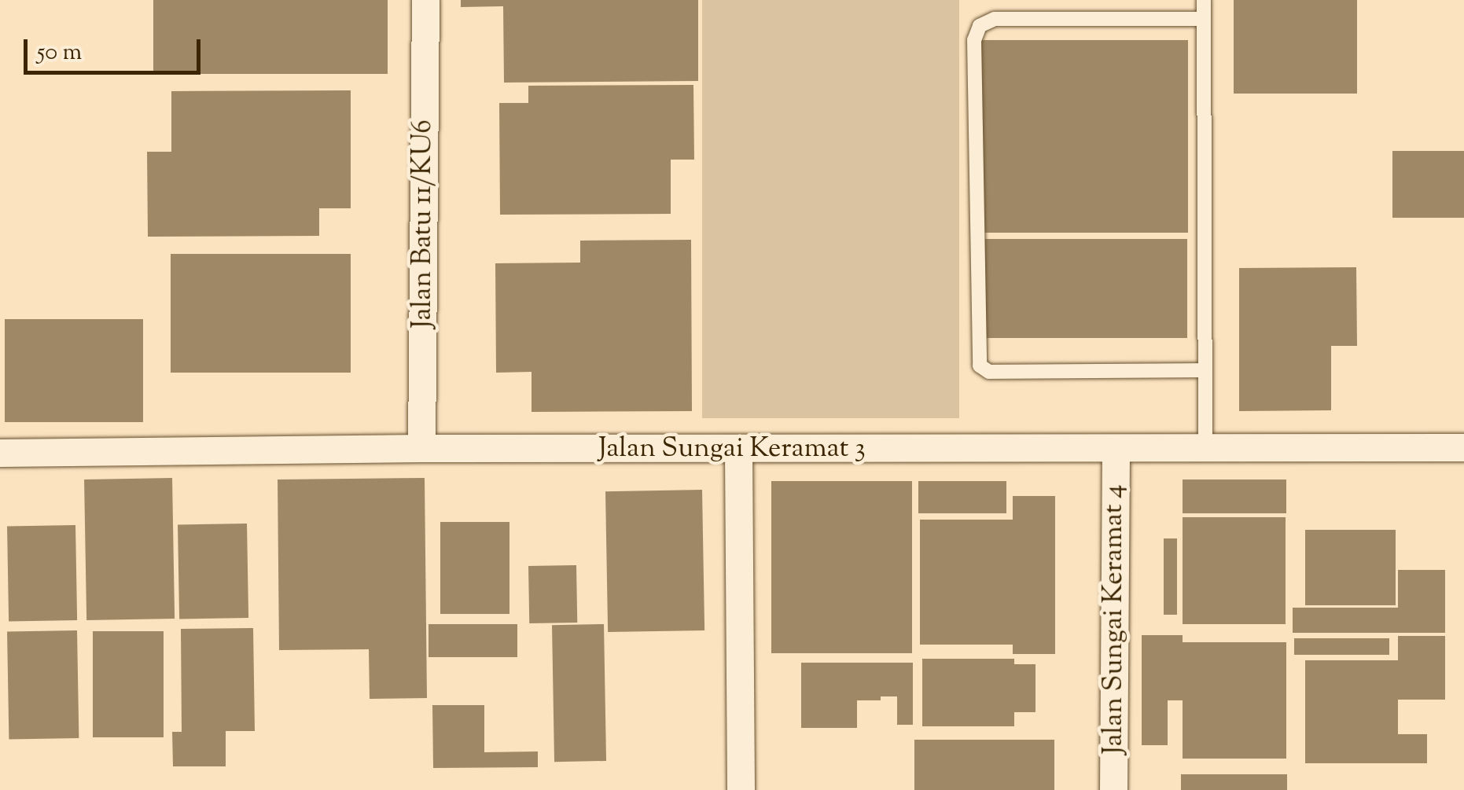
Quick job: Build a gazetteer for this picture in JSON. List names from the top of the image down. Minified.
{"streets":{"street":["Jalan Batu 11/KU6","Jalan Sungai Keramat 3","Jalan Sungai Keramat 4"]},"crossings":[["Jalan Batu 11/KU6","Jalan Sungai Keramat 3"],["Jalan Sungai Keramat 3","Jalan Sungai Keramat 4"]],"scale_bar":"50 m"}
